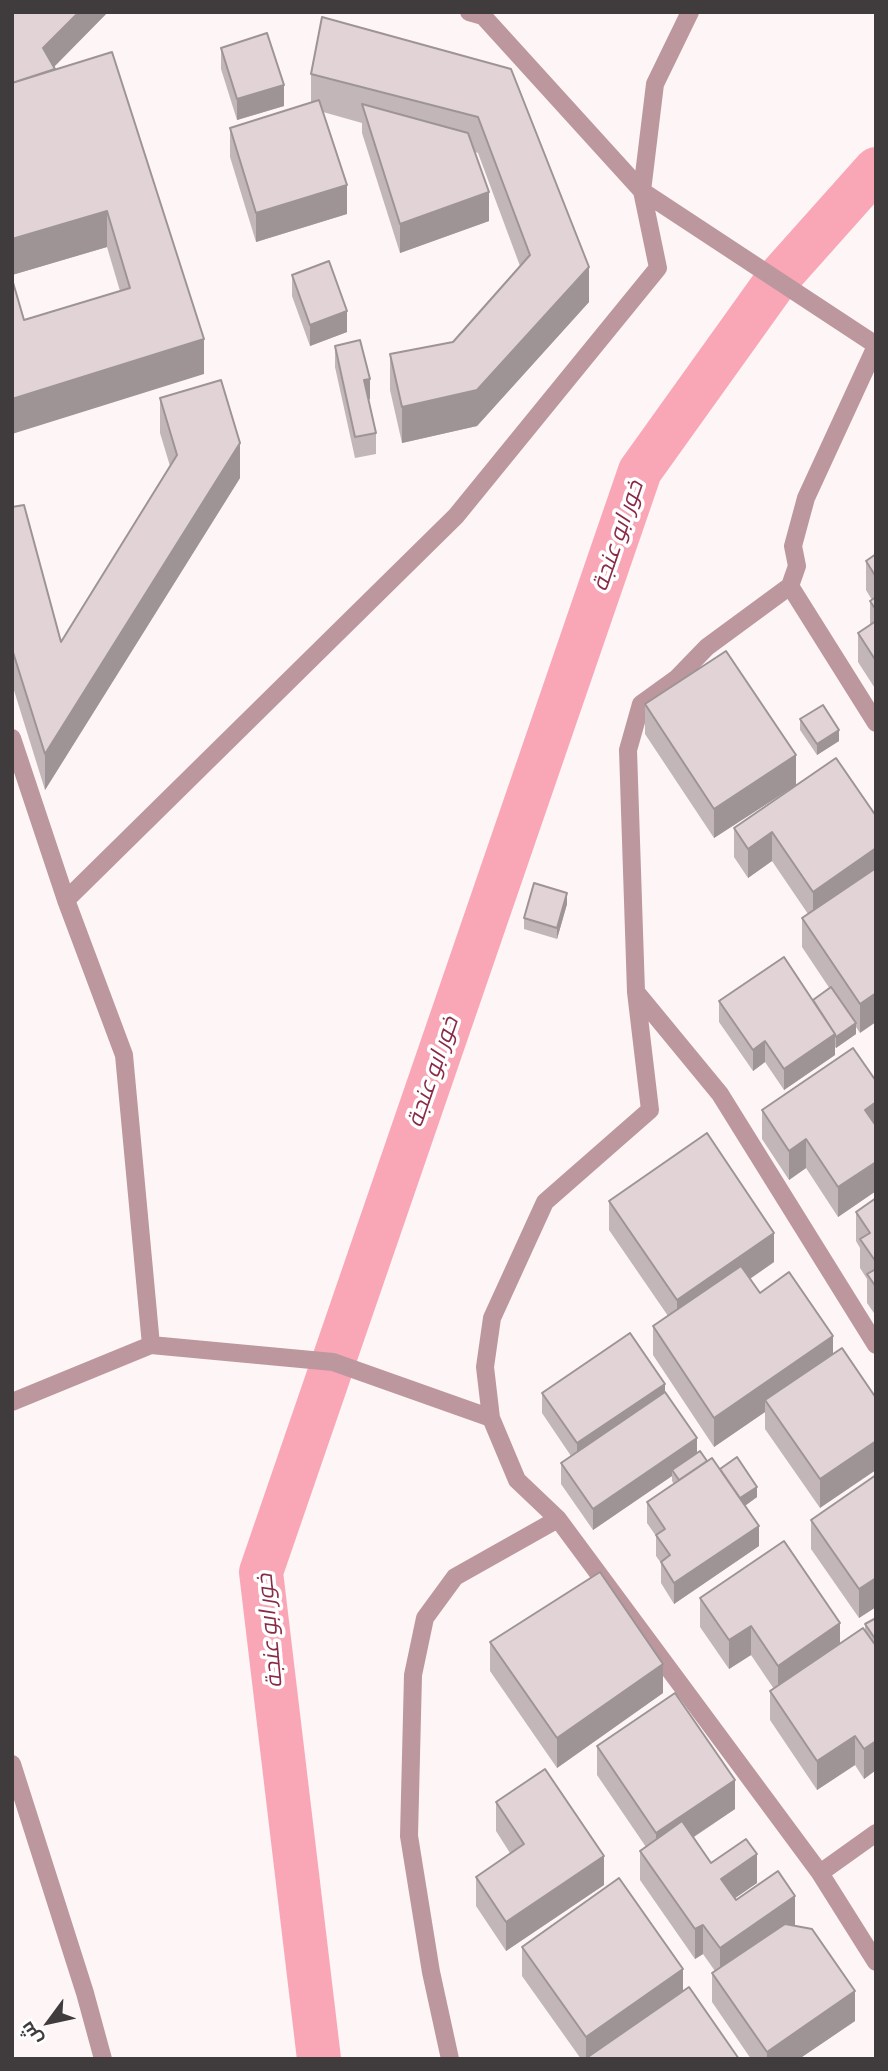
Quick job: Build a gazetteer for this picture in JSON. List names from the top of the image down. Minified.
{"water":["خور ابو عنجة"],"north":"bottom left"}
